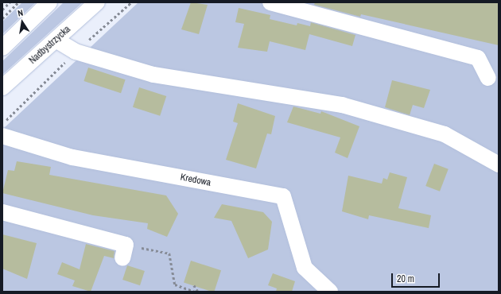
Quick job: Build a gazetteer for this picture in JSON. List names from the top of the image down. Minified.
{"streets":{"street":["Nadbystrzycka","Kredowa"]},"scale_bar":"20 m","north":"top"}
